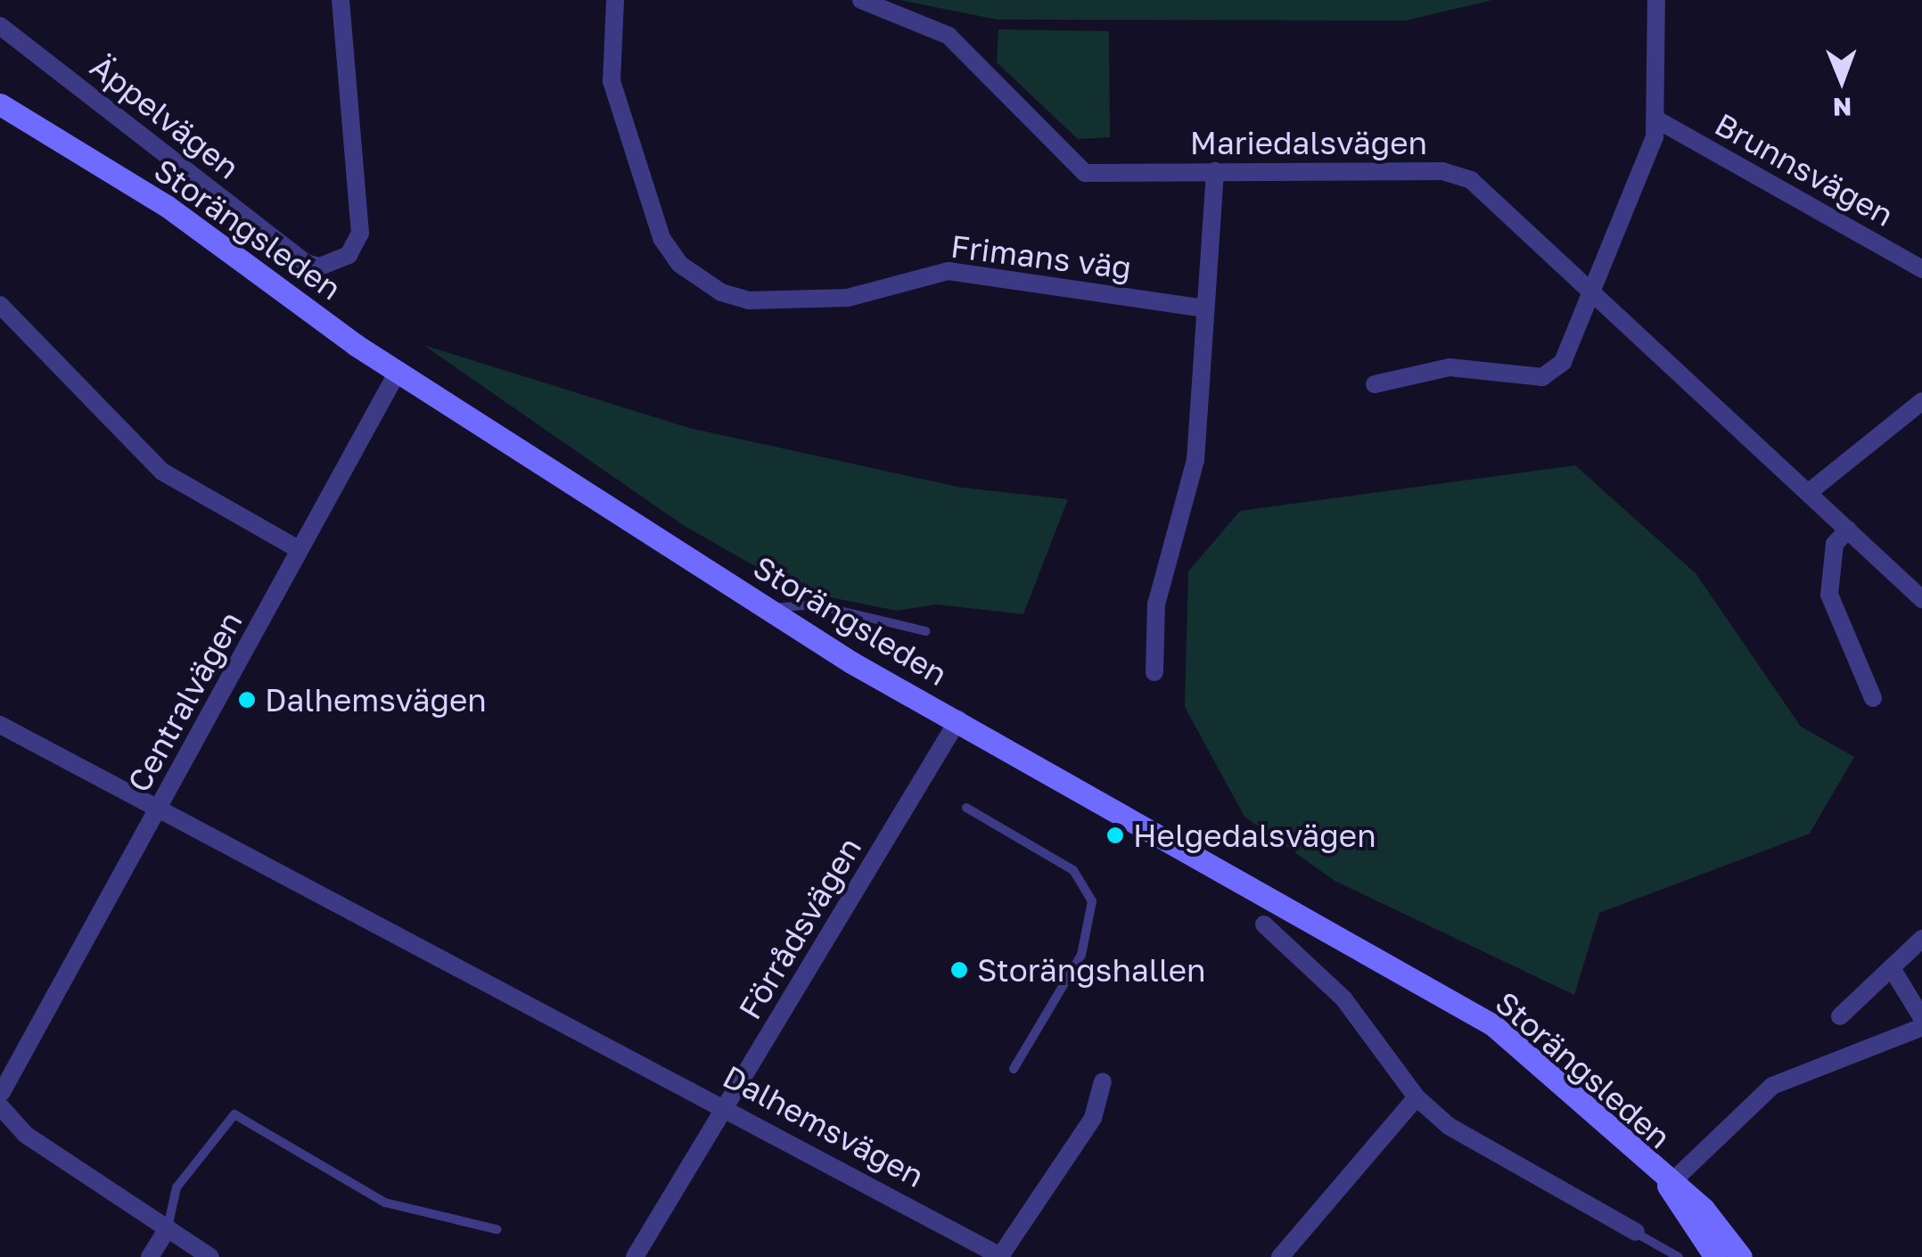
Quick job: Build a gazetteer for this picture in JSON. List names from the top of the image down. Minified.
{"streets":{"main road":["Storängsleden"],"street":["Äppelvägen","Mariedalsvägen","Brunnsvägen","Frimans väg","Centralvägen","Förrådsvägen","Dalhemsvägen"]},"crossings":[["Storängsleden","Centralvägen"],["Storängsleden","Förrådsvägen"],["Centralvägen","Dalhemsvägen"],["Förrådsvägen","Dalhemsvägen"]],"places":["Dalhemsvägen","Helgedalsvägen","Storängshallen"],"north":"bottom"}
